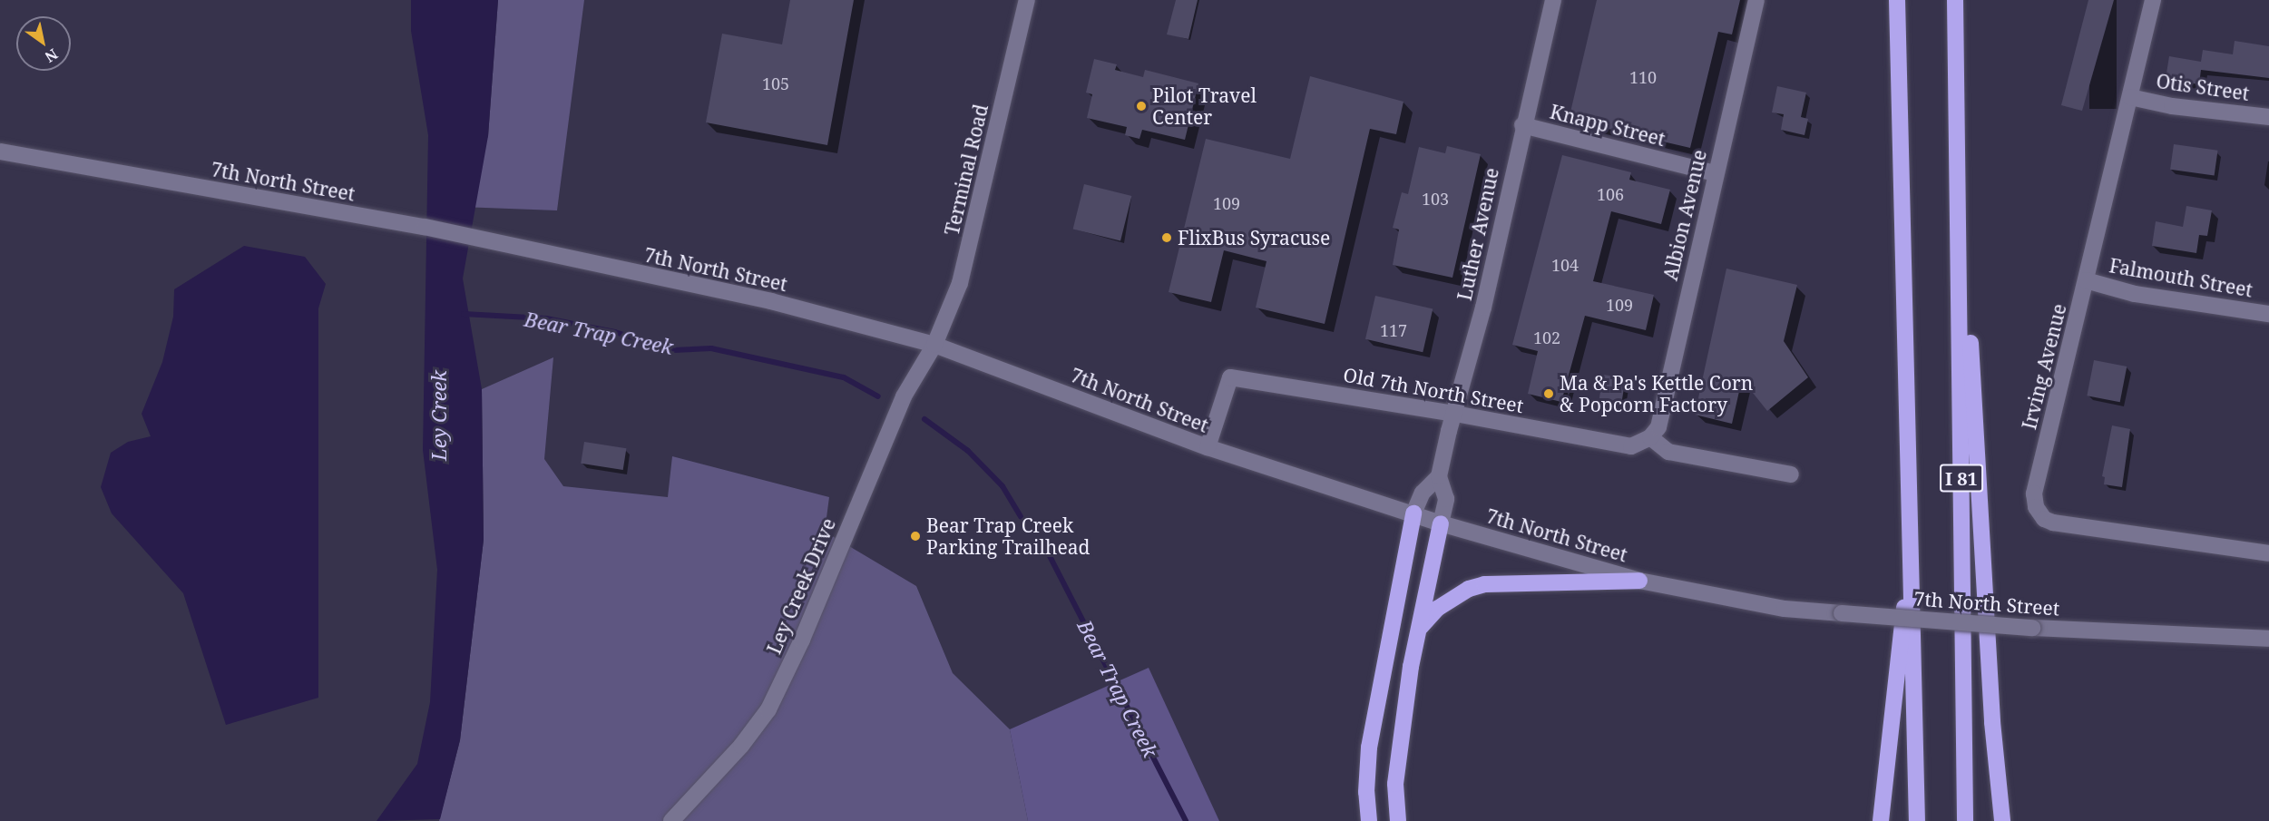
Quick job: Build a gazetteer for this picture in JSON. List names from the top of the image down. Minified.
{"streets":{"highway":["I 81"],"street":["Otis Street","Knapp Street","Terminal Road","7th North Street","Albion Avenue","Luther Avenue","Falmouth Street","Irving Avenue","Old 7th North Street","Ley Creek Drive"]},"crossings":[["Otis Street","Irving Avenue"],["Knapp Street","Albion Avenue"],["Knapp Street","Luther Avenue"],["Terminal Road","7th North Street"],["Terminal Road","Ley Creek Drive"],["7th North Street","Luther Avenue"],["7th North Street","Old 7th North Street"],["7th North Street","Ley Creek Drive"],["Albion Avenue","Old 7th North Street"],["Luther Avenue","Old 7th North Street"],["Falmouth Street","Irving Avenue"]],"water":["Bear Trap Creek","Ley Creek"],"places":["Pilot Travel Center","FlixBus Syracuse","Ma & Pa's Kettle Corn & Popcorn Factory","Bear Trap Creek Parking Trailhead"],"house_numbers":["110","105","106","103","109","104","109","117","102"],"north":"bottom right"}
